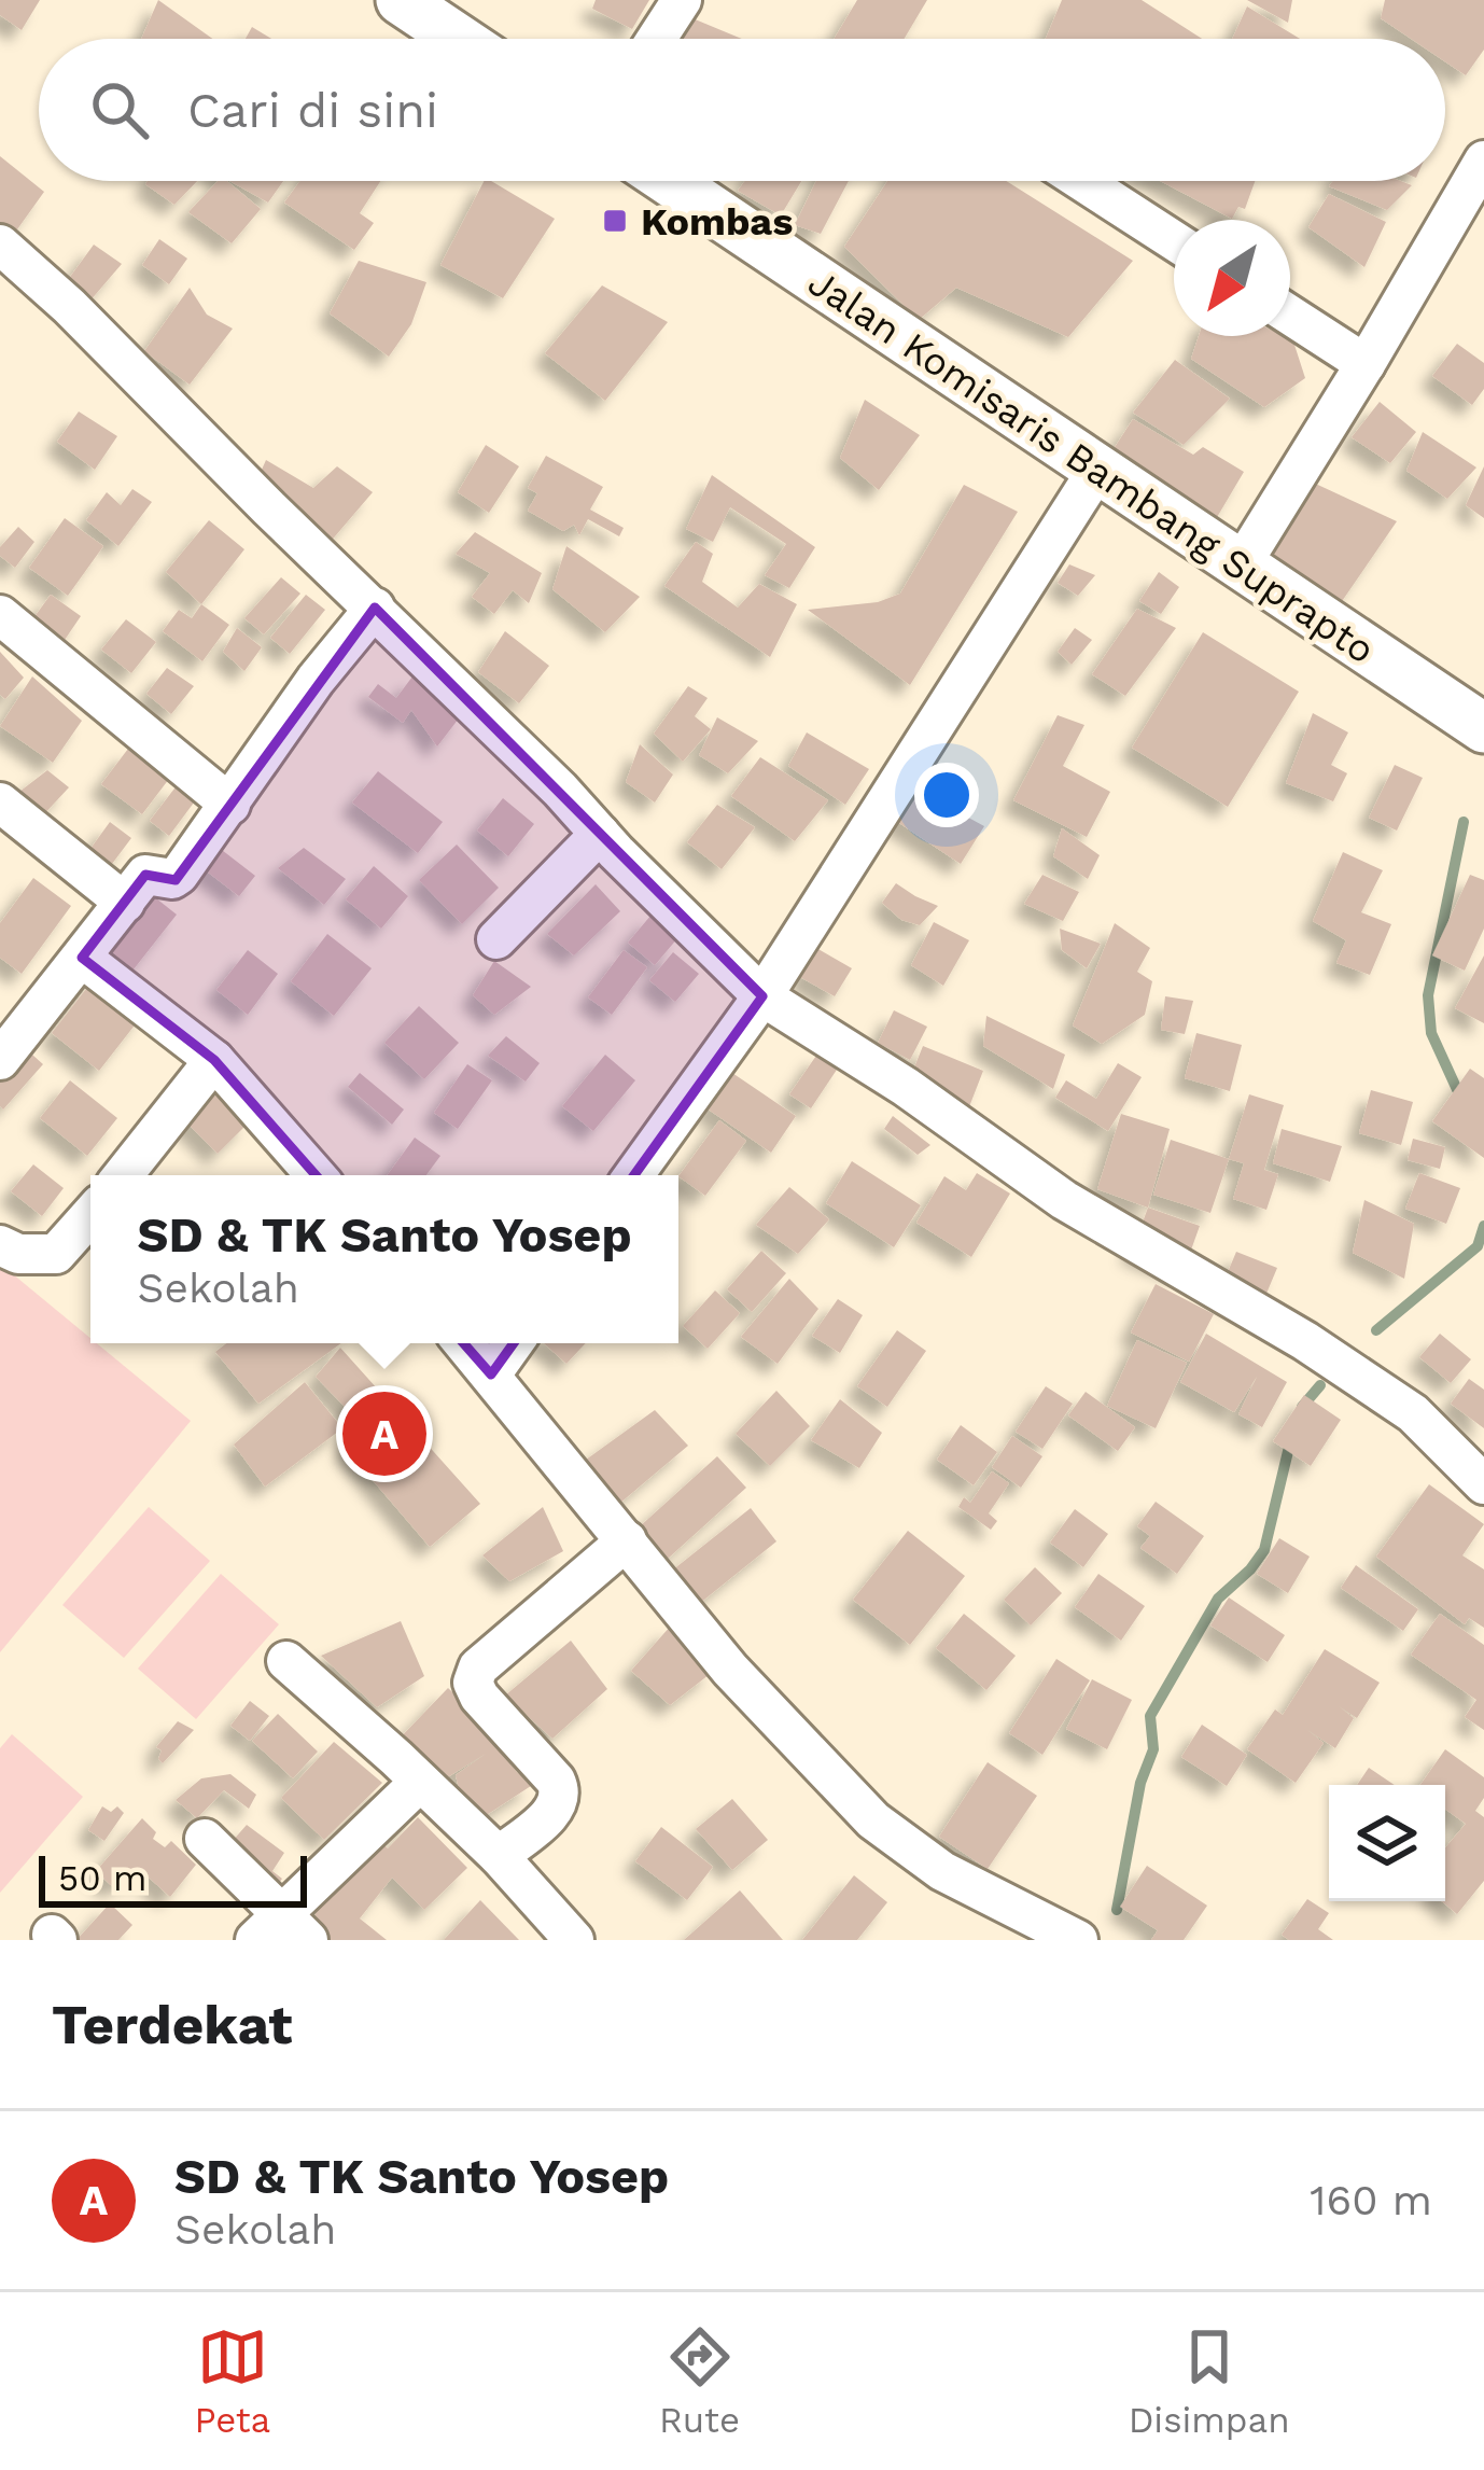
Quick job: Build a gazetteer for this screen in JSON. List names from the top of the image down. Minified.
{"streets":{"main road":["Jalan Komisaris Bambang Suprapto"]},"places":{"transit":["Kombas"]},"scale_bar":"50 m","north":"bottom left","page":{"search":"Cari di sini","popup":["SD & TK Santo Yosep","Sekolah"],"pins":"A","scale":"50 m","heading":"Terdekat","list":[{"mark":"A","name":"SD & TK Santo Yosep","note":"Sekolah","value":"160 m"}],"nav":["Peta","Rute","Disimpan"]}}
